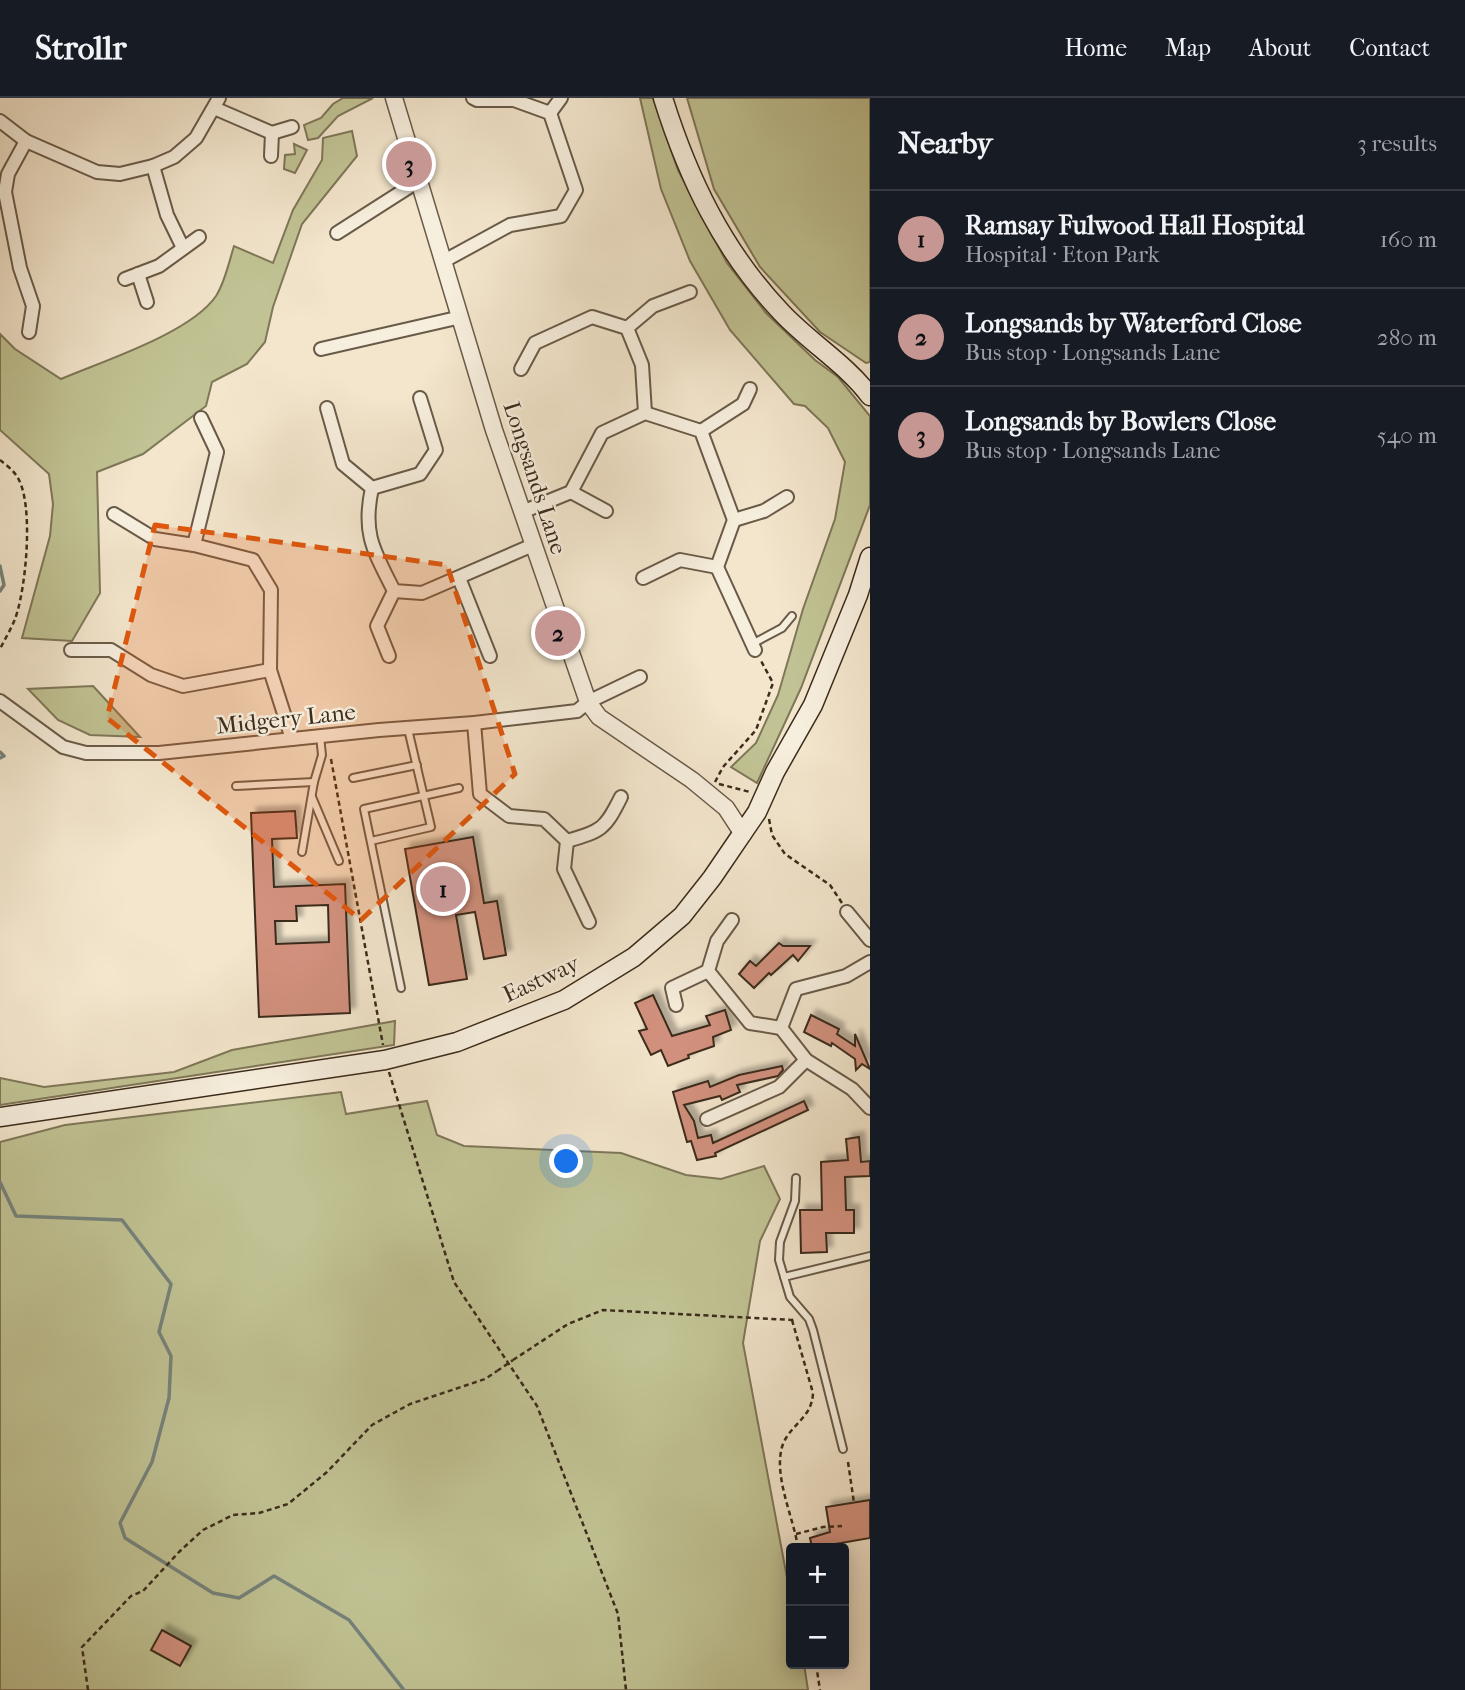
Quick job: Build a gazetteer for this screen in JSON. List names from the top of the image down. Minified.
{"streets":{"main road":["Eastway"],"street":["Longsands Lane","Midgery Lane"]},"crossings":[["Longsands Lane","Midgery Lane"],["Longsands Lane","Eastway"]],"page":{"header":"Strollr","nav":["Home","Map","About","Contact"],"heading":["Nearby","3 results"],"pins":["3","2","1"],"list":[{"mark":"1","name":"Ramsay Fulwood Hall Hospital","note":"Hospital · Eton Park","value":"160 m"},{"mark":"2","name":"Longsands by Waterford Close","note":"Bus stop · Longsands Lane","value":"280 m"},{"mark":"3","name":"Longsands by Bowlers Close","note":"Bus stop · Longsands Lane","value":"540 m"}],"map_buttons":["+","−"]}}
